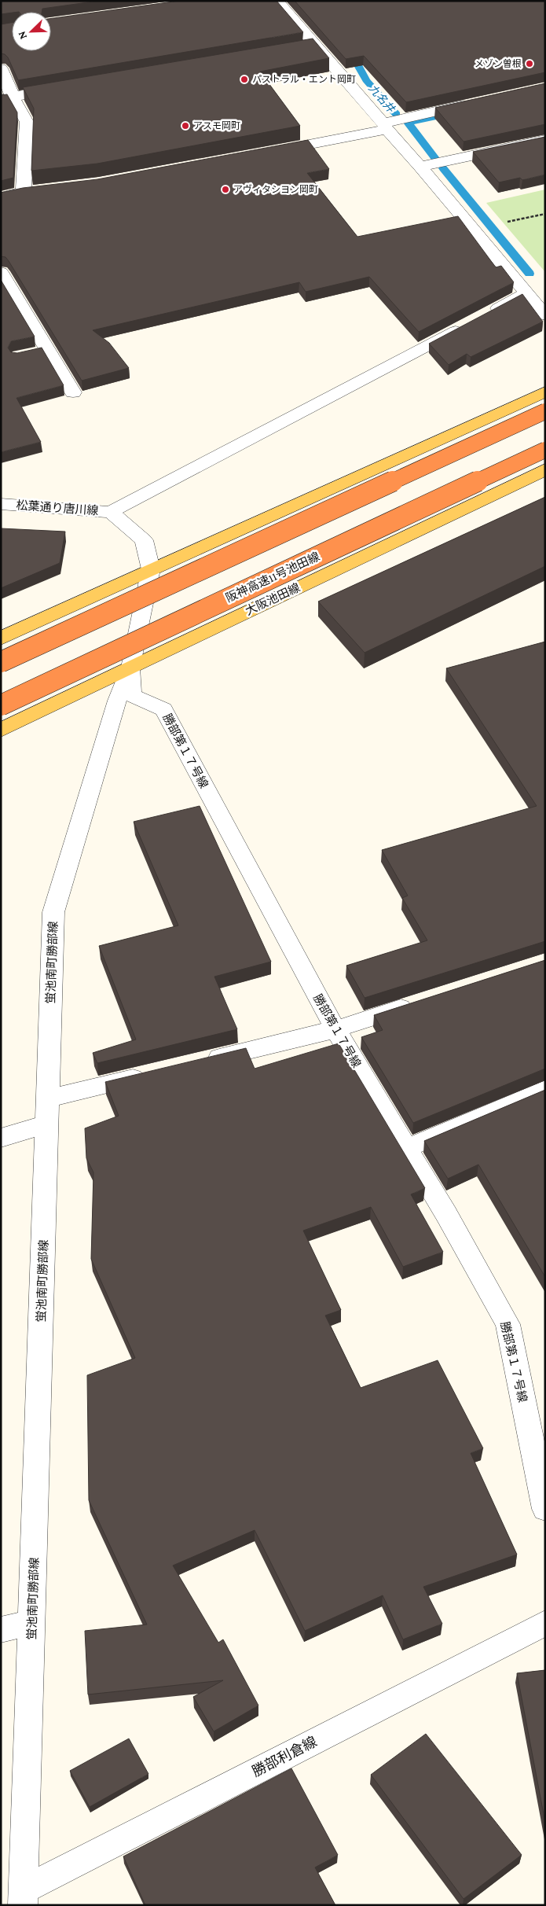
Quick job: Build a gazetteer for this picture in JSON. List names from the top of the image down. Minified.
{"streets":{"highway":["阪神高速11号池田線"],"main road":["大阪池田線"],"street":["松葉通り唐川線","勝部第１７号線","蛍池南町勝部線","勝部利倉線"]},"crossings":[["松葉通り唐川線","勝部第１７号線"],["大阪池田線","勝部第１７号線"],["大阪池田線","蛍池南町勝部線"],["勝部第１７号線","蛍池南町勝部線"],["蛍池南町勝部線","勝部利倉線"]],"water":["九名井"],"places":["メゾン曽根","パストラル・エント岡町","アスモ岡町","アヴィタシヨン岡町"],"north":"bottom left"}
